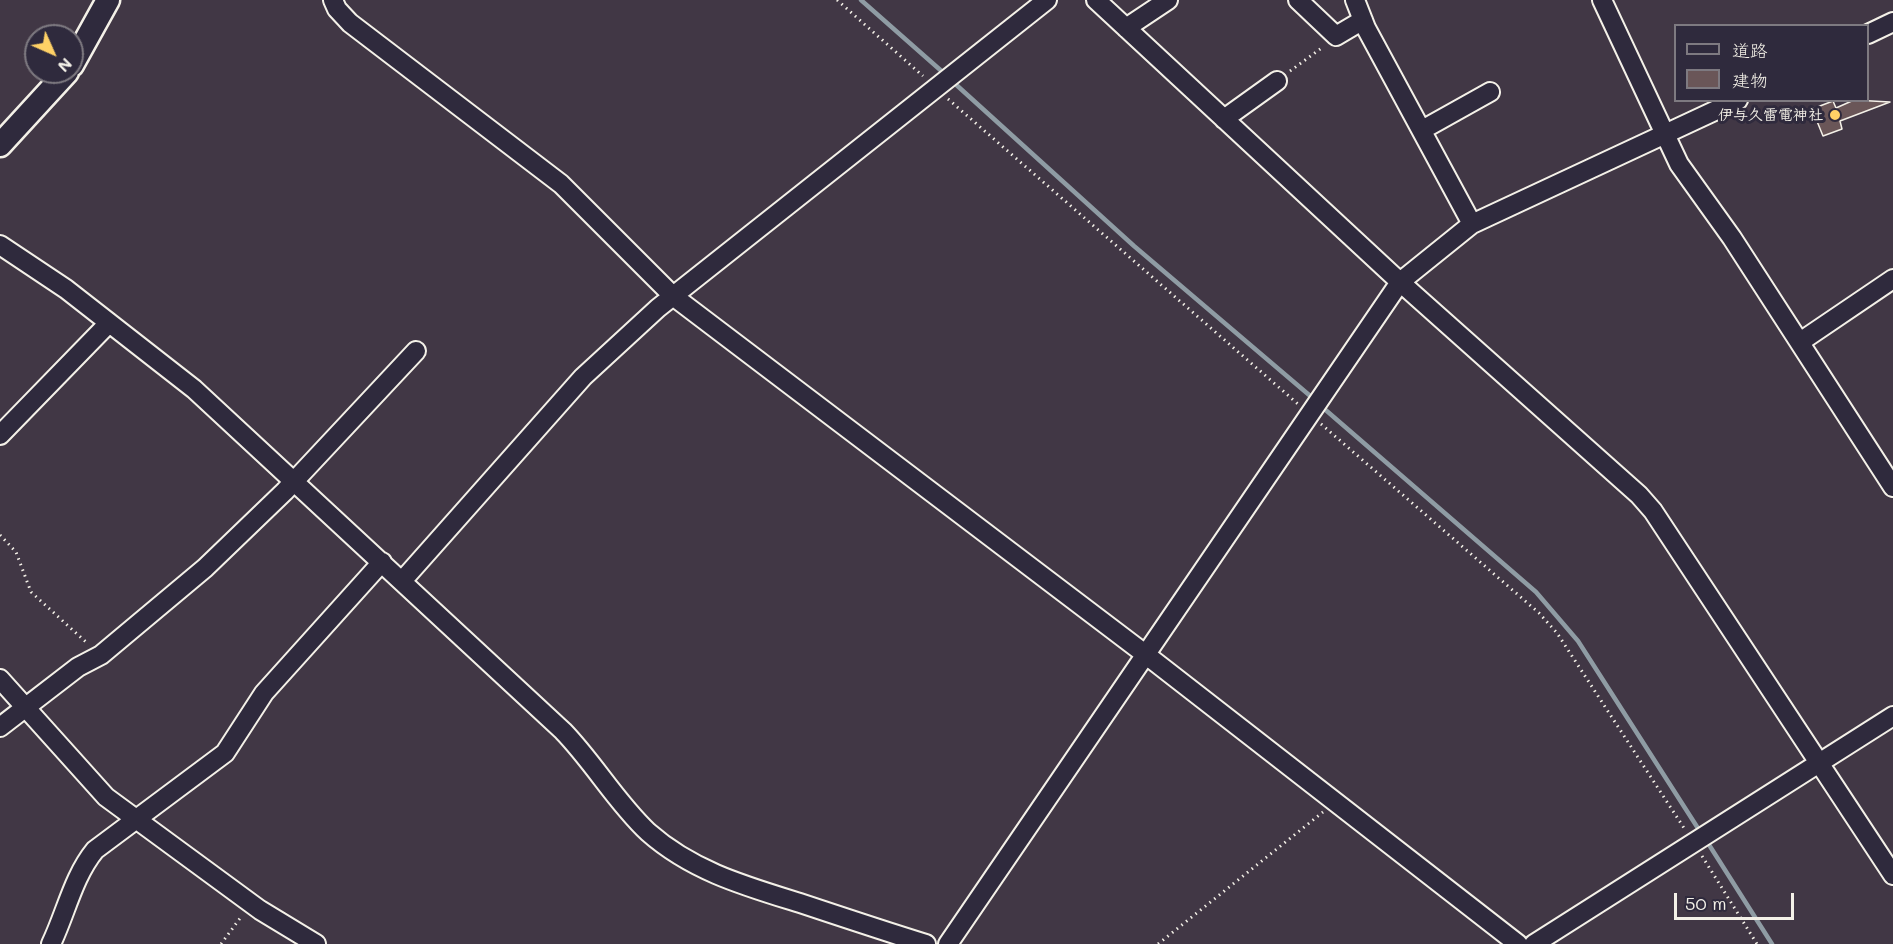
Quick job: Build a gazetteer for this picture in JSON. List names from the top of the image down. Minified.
{"places":["伊与久雷電神社"],"legend":["道路","建物"],"scale_bar":"50 m","north":"bottom right"}
